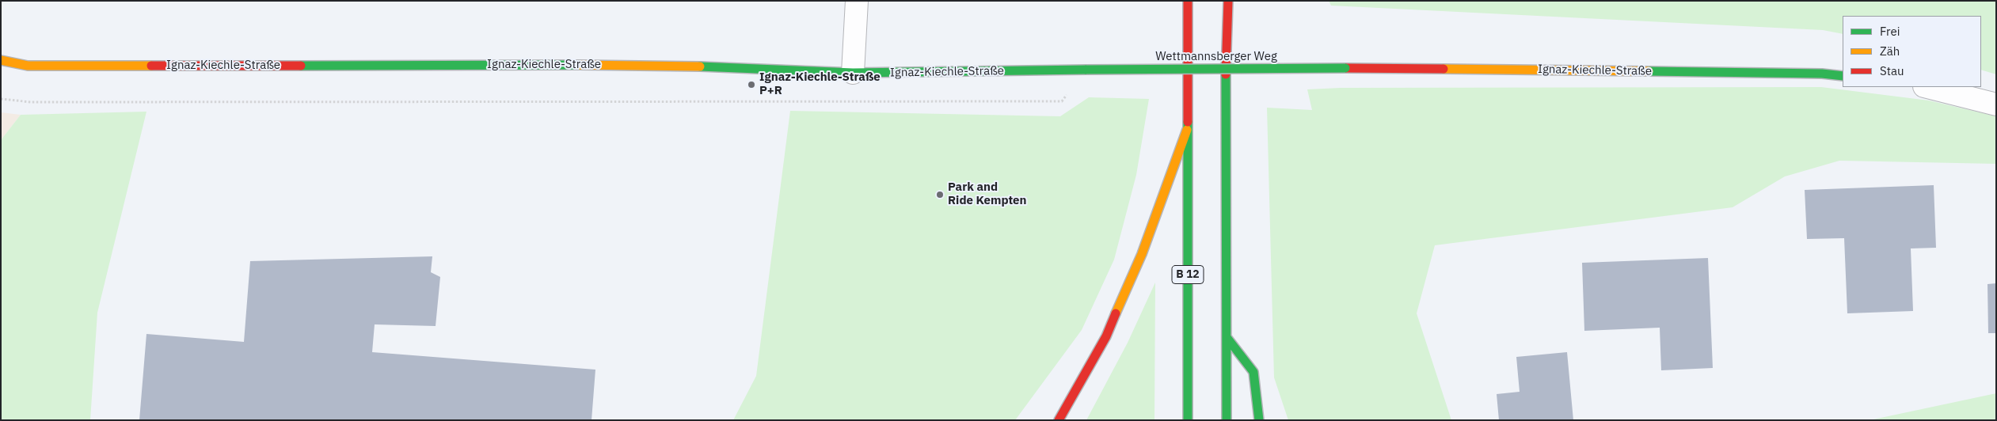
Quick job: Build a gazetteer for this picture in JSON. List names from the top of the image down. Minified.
{"streets":{"main road":["Wettmannsberger Weg","Ignaz-Kiechle-Straße","B 12"]},"crossings":[["Wettmannsberger Weg","Ignaz-Kiechle-Straße"]],"places":["Ignaz-Kiechle-Straße P+R","Park and Ride Kempten"],"legend":["Frei","Zäh","Stau"]}
